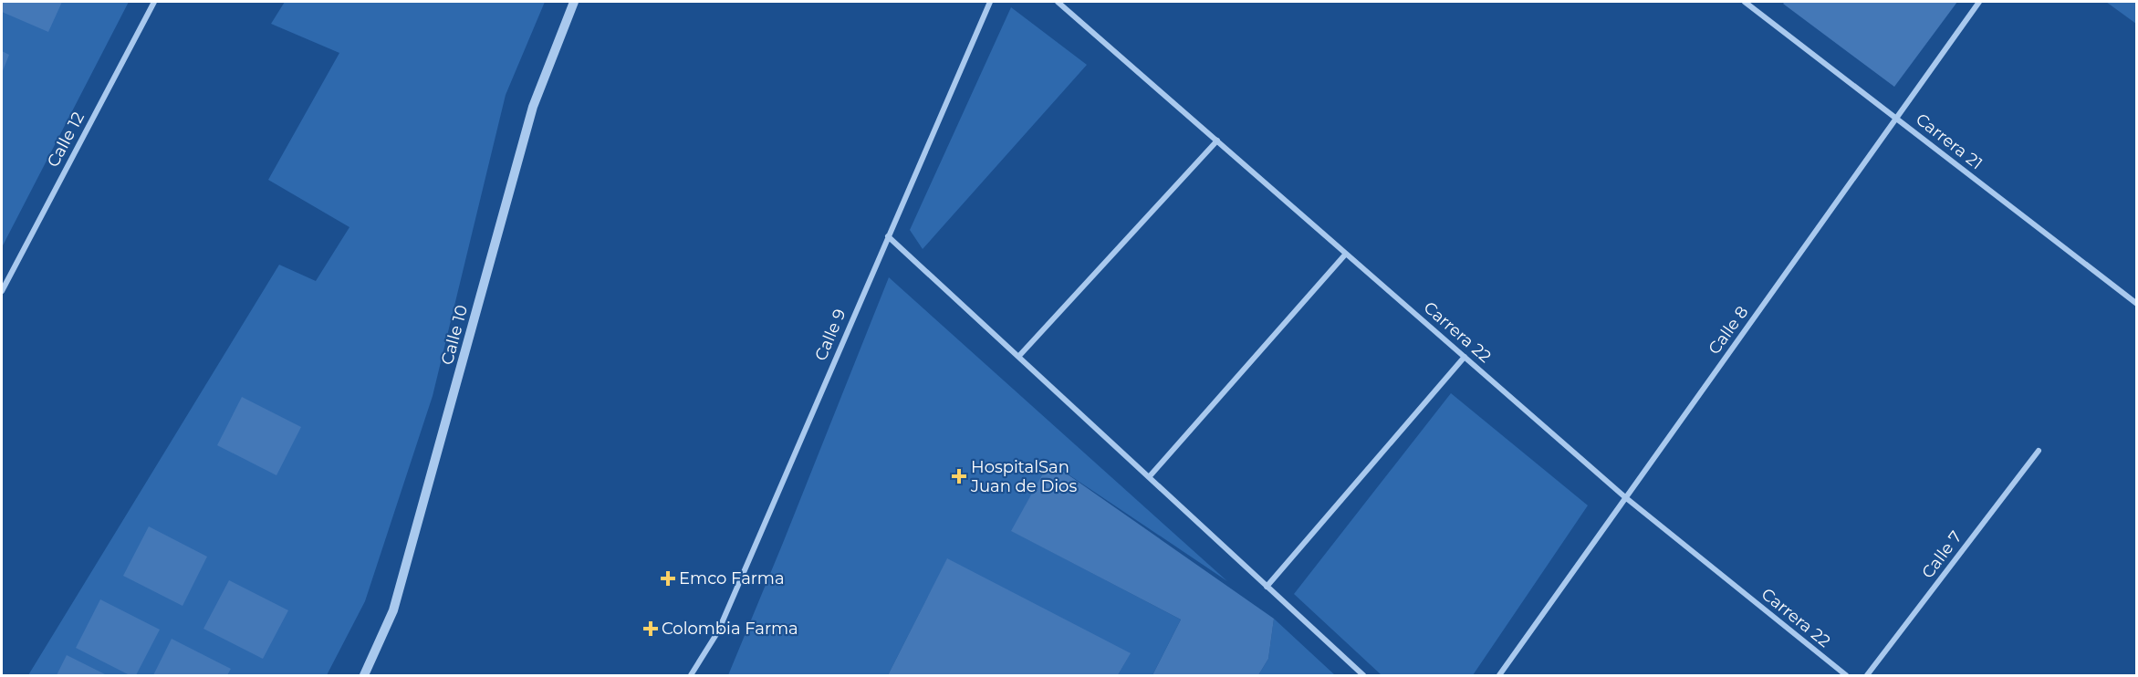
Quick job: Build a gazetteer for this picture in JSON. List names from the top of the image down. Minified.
{"streets":{"street":["Calle 12","Carrera 21","Calle 8","Carrera 22","Calle 10","Calle 9","Calle 7"]},"crossings":[["Carrera 21","Calle 8"],["Calle 8","Carrera 22"]],"places":{"health":["HospitalSan Juan de Dios","Emco Farma","Colombia Farma"]}}
